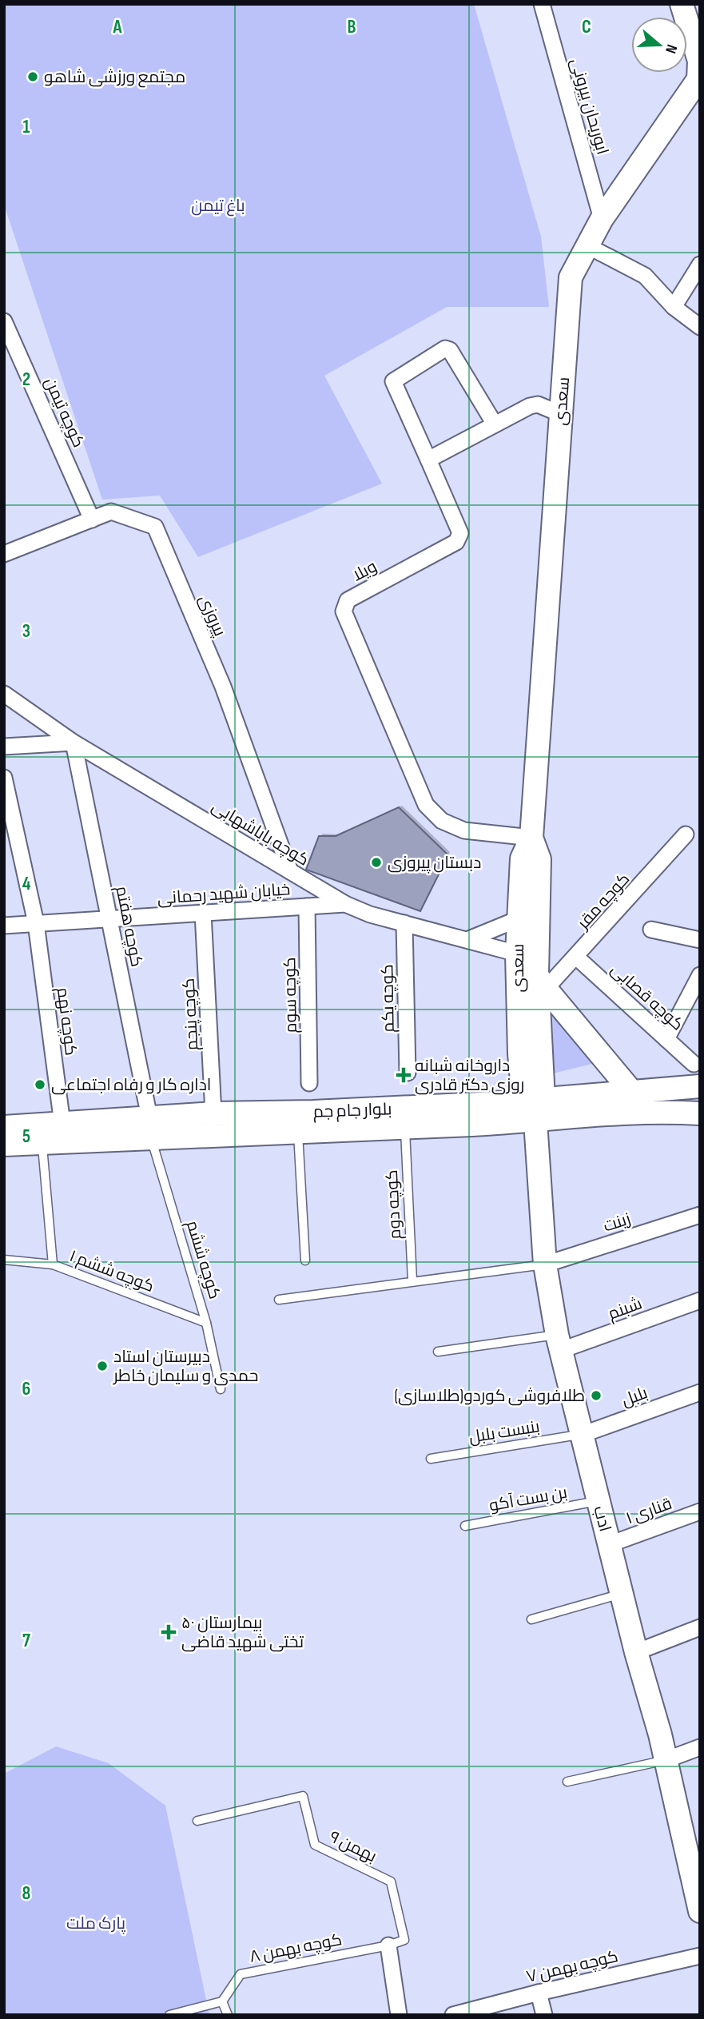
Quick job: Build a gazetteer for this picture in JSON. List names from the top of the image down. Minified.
{"streets":{"street":["ابوریحان بیرونی","سعدی","کوچه تیمن","ویلا","پیروزی","کوچه باباشهابی","خیابان شهید رحمانی","کوچه مقر","کوچه هفتم","کوچه سوم","کوچه قصابی","کوچه یکم","کوچه پنجم","کوچه نهم","بلوار جام جم","زینت","شبنم","بلبل","قناری ۱","ادب","کوچه بهمن ۷"],"lane":["کوچه دوم","کوچه ششم","کوچه ششم ۱","بنبست بلبل","بن بست آکو","بهمن ۹","کوچه بهمن ۸"]},"crossings":[["ابوریحان بیرونی","سعدی"],["سعدی","ویلا"],["سعدی","کوچه باباشهابی"],["سعدی","کوچه مقر"],["سعدی","بلوار جام جم"],["کوچه تیمن","پیروزی"],["پیروزی","کوچه باباشهابی"],["کوچه باباشهابی","خیابان شهید رحمانی"],["کوچه باباشهابی","کوچه هفتم"],["کوچه باباشهابی","کوچه یکم"],["خیابان شهید رحمانی","کوچه هفتم"],["خیابان شهید رحمانی","کوچه سوم"],["خیابان شهید رحمانی","کوچه پنجم"],["خیابان شهید رحمانی","کوچه نهم"],["کوچه مقر","کوچه قصابی"],["کوچه هفتم","بلوار جام جم"],["کوچه پنجم","بلوار جام جم"],["کوچه نهم","بلوار جام جم"],["بلوار جام جم","کوچه دوم"],["بلوار جام جم","کوچه ششم"],["بلوار جام جم","ادب"],["زینت","ادب"],["کوچه ششم","کوچه ششم ۱"],["شبنم","ادب"],["بلبل","بنبست بلبل"],["بلبل","ادب"],["بنبست بلبل","ادب"],["بن بست آکو","ادب"],["قناری ۱","ادب"],["بهمن ۹","کوچه بهمن ۸"]],"parks":["باغ تیمن","پارک ملت"],"places":{"other":["مجتمع ورزشی شاهو","دبستان پیروزی","اداره کار و رفاه اجتماعی","دبیرستان استاد حمدی و سلیمان خاطر","طلافروشی کوردو(طلاسازی)"],"health":["داروخانه شبانه روزی دکتر قادری","بیمارستان ۵۰ تختی شهید قاضی"]},"north":"right","grid":{"columns":["A","B","C"],"rows":["1","2","3","4","5","6","7","8"]}}
